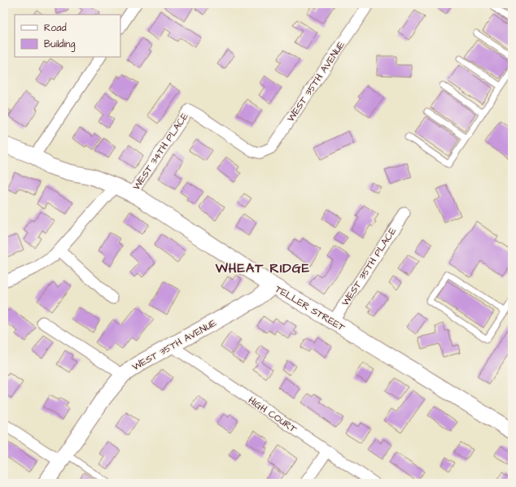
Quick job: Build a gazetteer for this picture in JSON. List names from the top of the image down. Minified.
{"streets":{"street":["WEST 35TH AVENUE","WEST 34TH PLACE","WEST 35TH PLACE","TELLER STREET","HIGH COURT"]},"crossings":[["WEST 35TH AVENUE","WEST 34TH PLACE"],["WEST 35TH AVENUE","TELLER STREET"],["WEST 35TH AVENUE","HIGH COURT"],["WEST 34TH PLACE","TELLER STREET"],["WEST 35TH PLACE","TELLER STREET"]],"districts":["WHEAT RIDGE"],"legend":["Road","Building"]}
